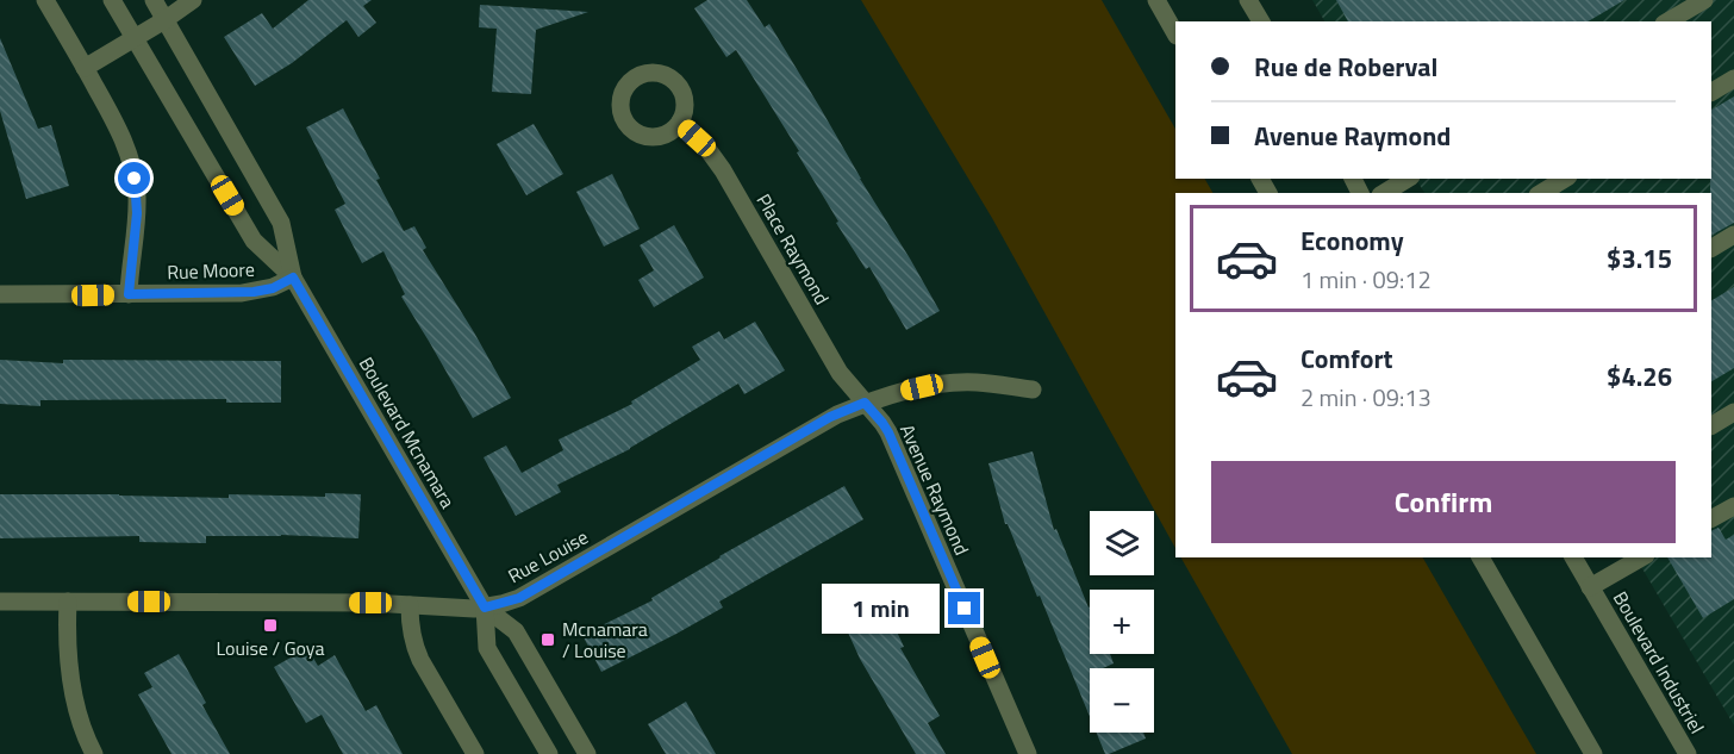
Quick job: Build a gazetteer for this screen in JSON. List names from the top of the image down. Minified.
{"streets":{"street":["Place Raymond","Rue Moore","Boulevard Mcnamara","Avenue Raymond","Rue Louise","Boulevard Industriel"]},"crossings":[["Place Raymond","Avenue Raymond"],["Place Raymond","Rue Louise"],["Rue Moore","Boulevard Mcnamara"],["Boulevard Mcnamara","Rue Louise"],["Avenue Raymond","Rue Louise"]],"places":{"transit":["Louise / Goya","Mcnamara / Louise"]},"page":{"banner":["Rue de Roberval","Avenue Raymond"],"list":[{"name":"Economy","note":"1 min · 09:12","value":"$3.15"},{"name":"Comfort","note":"2 min · 09:13","value":"$4.26"}],"buttons":"Confirm","map_buttons":["+","−"],"bubble":"1 min"}}
